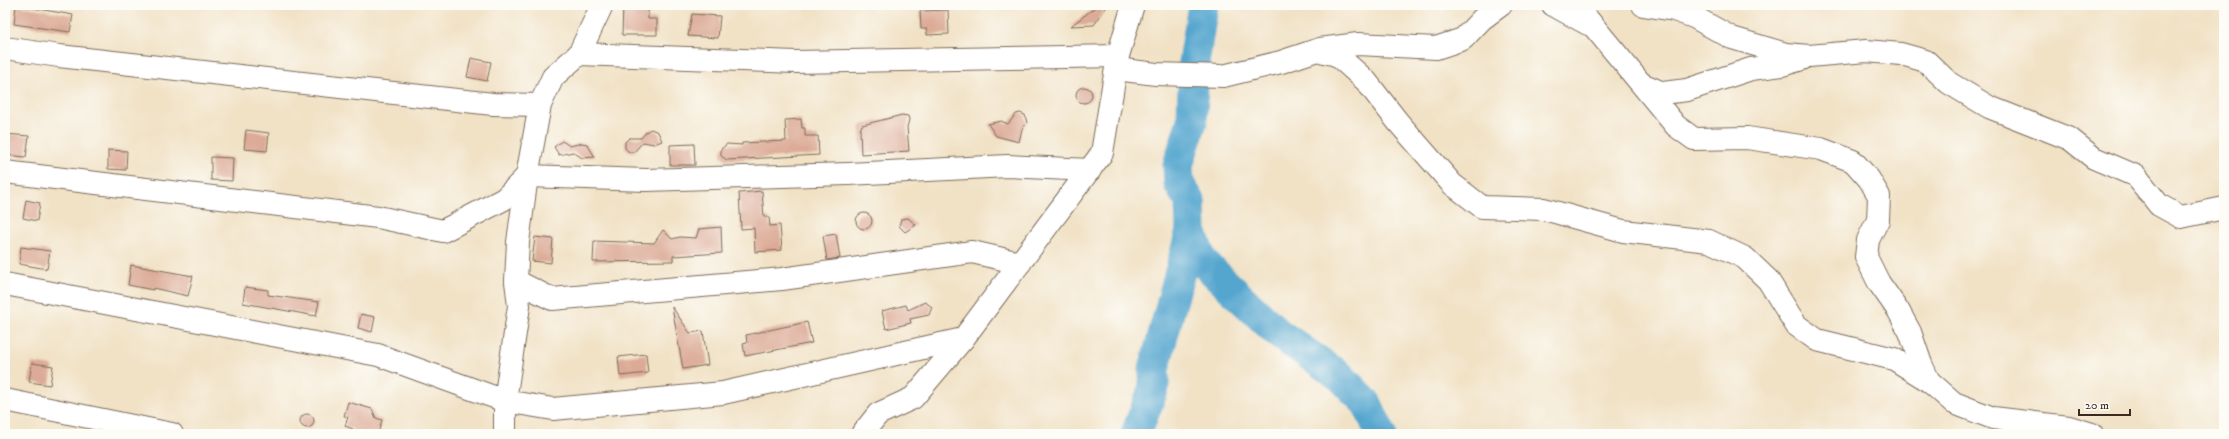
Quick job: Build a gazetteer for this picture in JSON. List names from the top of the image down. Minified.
{"scale_bar":"20 m"}
